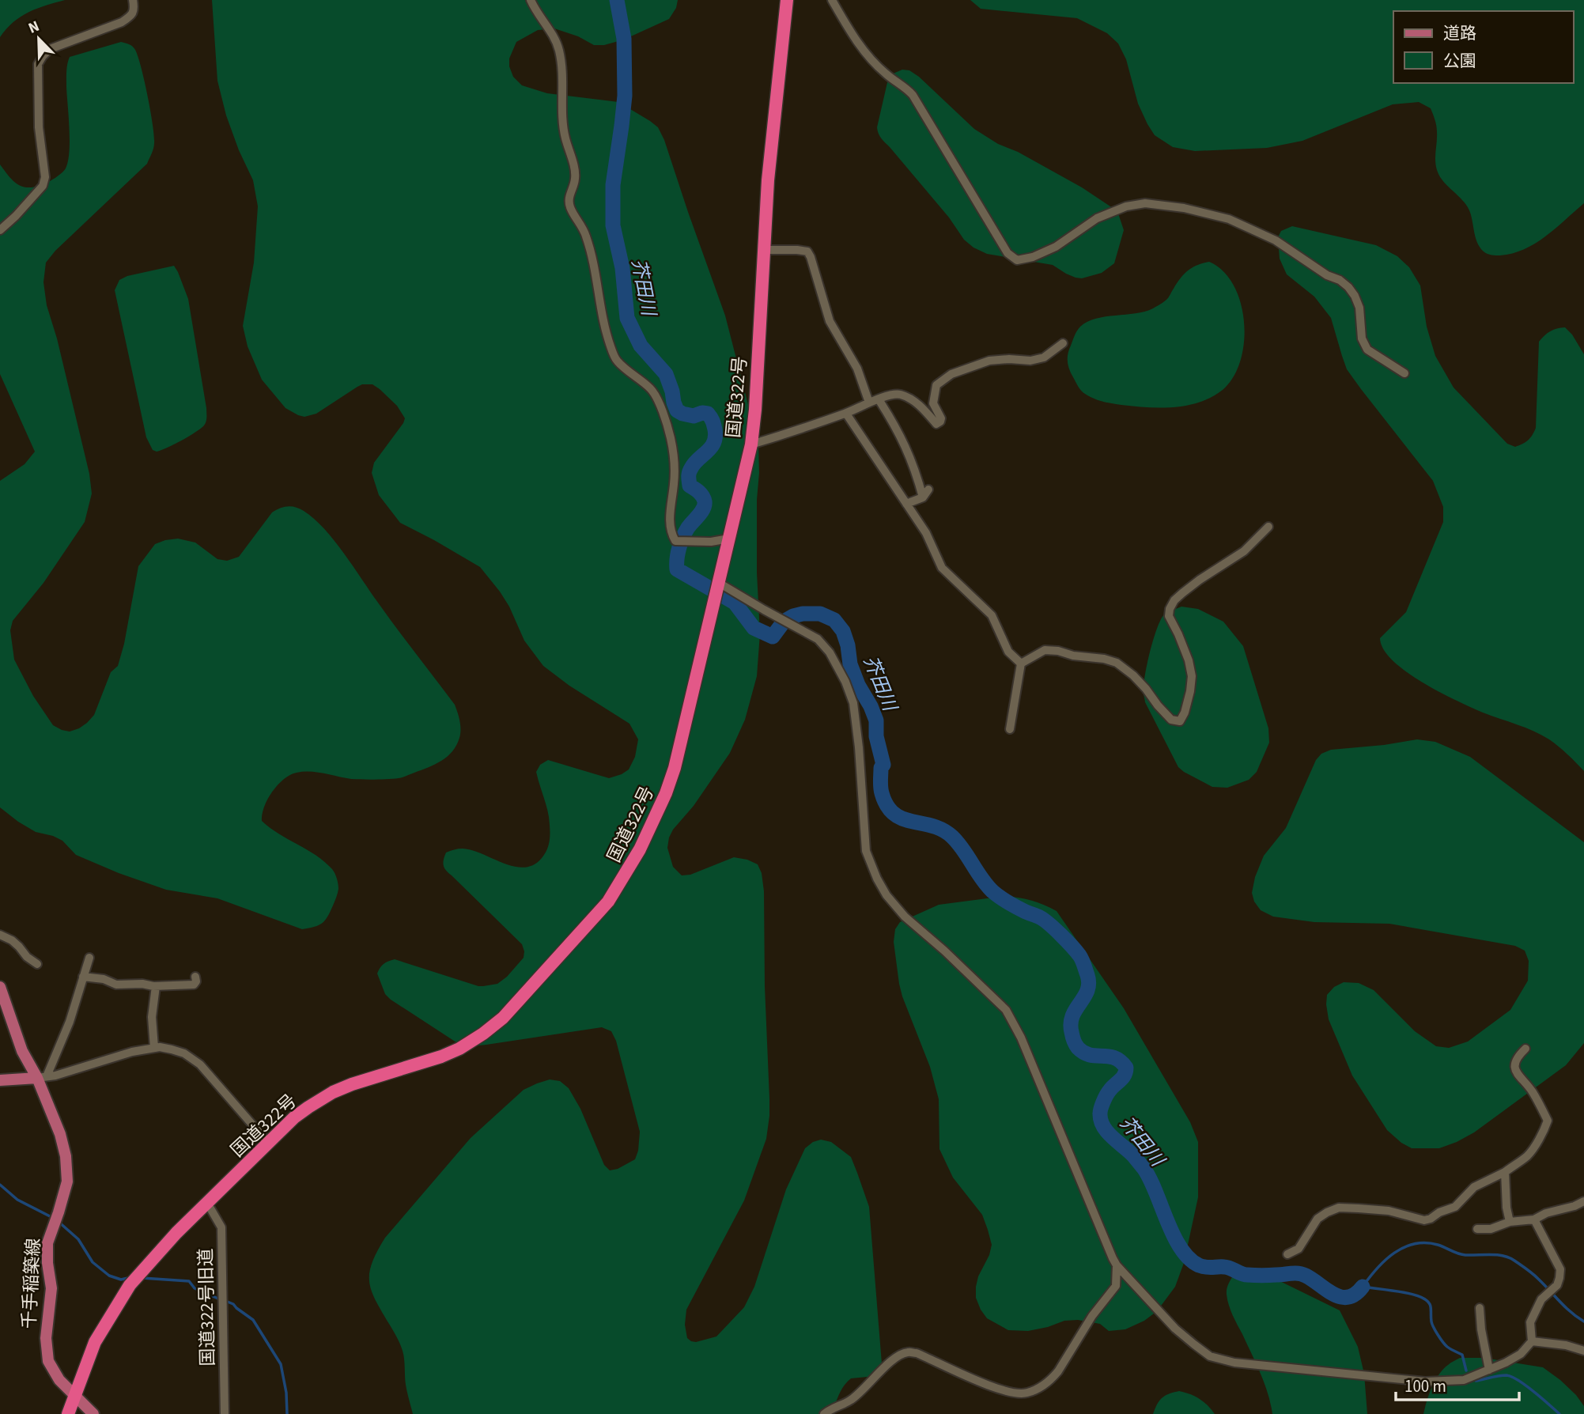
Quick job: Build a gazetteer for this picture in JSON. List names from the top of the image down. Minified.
{"streets":{"highway":["国道322号"],"main road":["千手稲築線"],"street":["国道322号旧道"]},"crossings":[["国道322号","千手稲築線"],["国道322号","国道322号旧道"]],"water":["芥田川"],"legend":["道路","公園"],"scale_bar":"100 m","north":"top left"}
